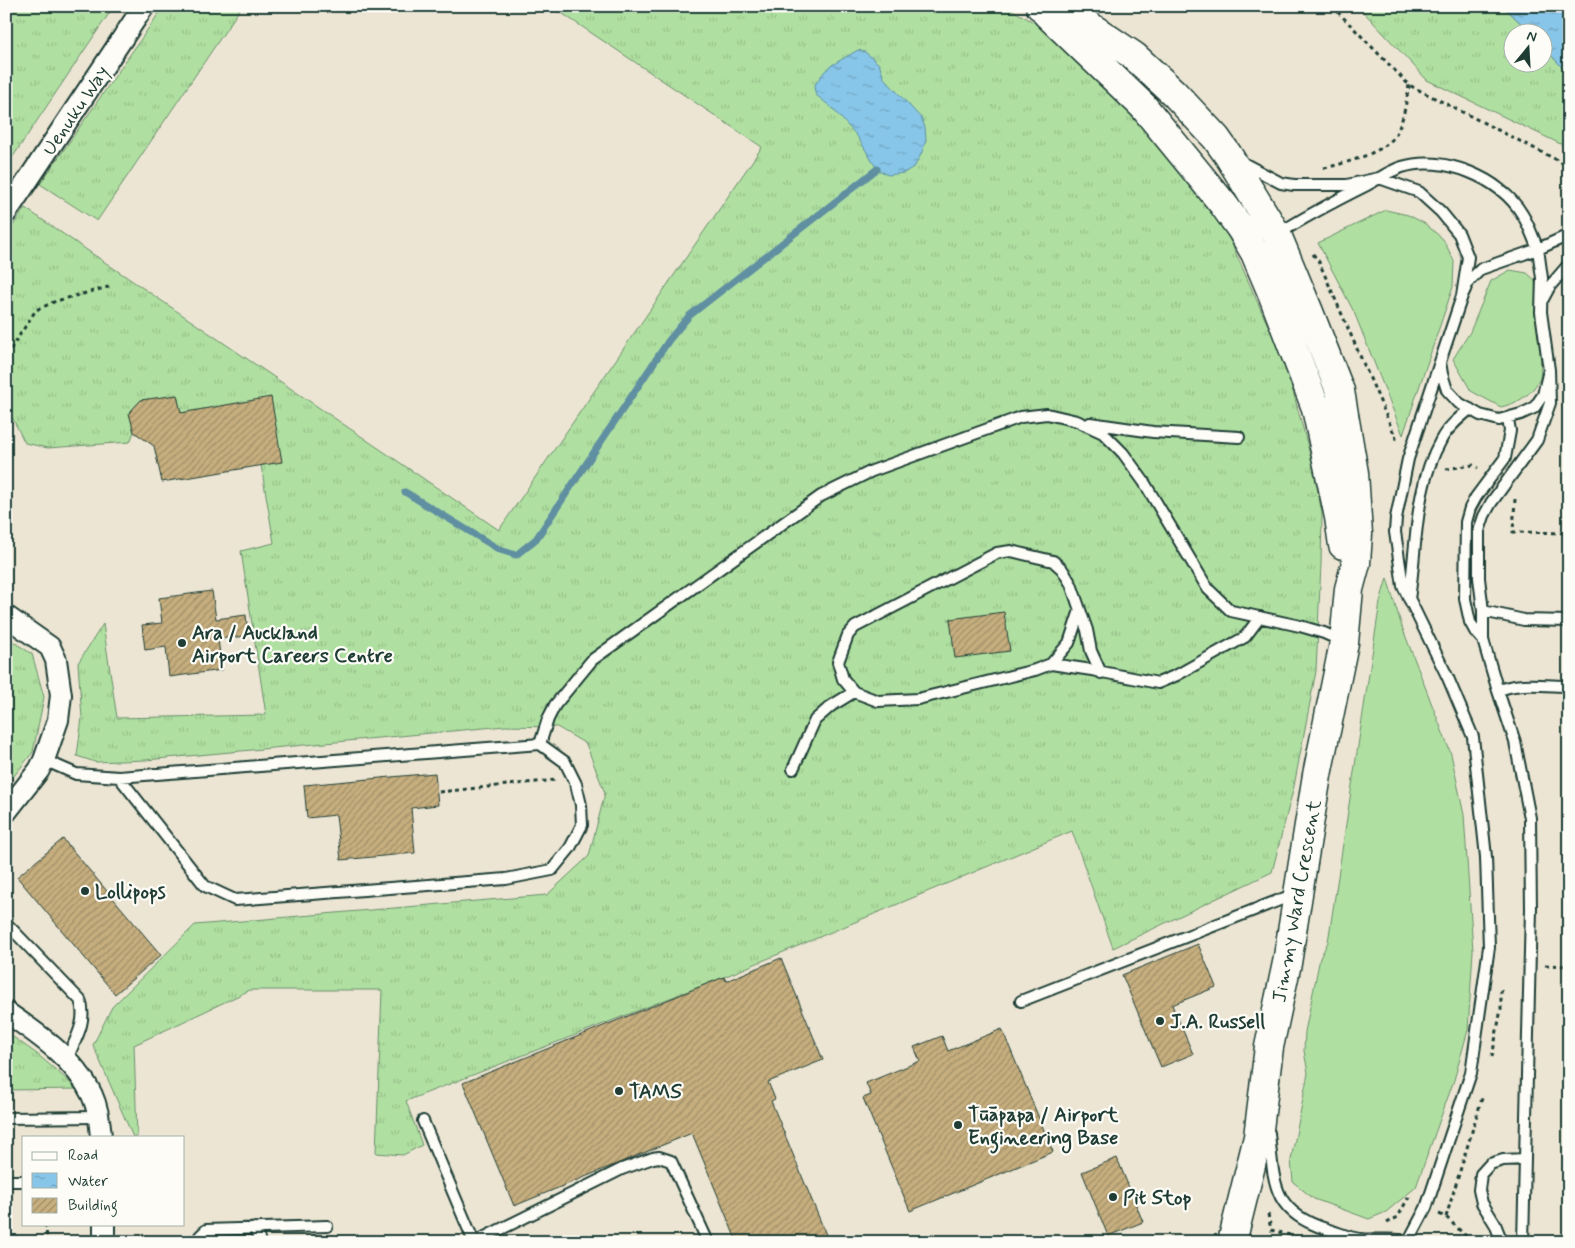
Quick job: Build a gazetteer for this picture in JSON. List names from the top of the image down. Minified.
{"streets":{"street":["Uenuku Way","Jimmy Ward Crescent"]},"places":["Ara / Auckland Airport Careers Centre","Lollipops","J.A. Russell","TAMS","Tūāpapa / Airport Engineering Base","Pit Stop"],"legend":["Road","Water","Building"],"north":"top"}
